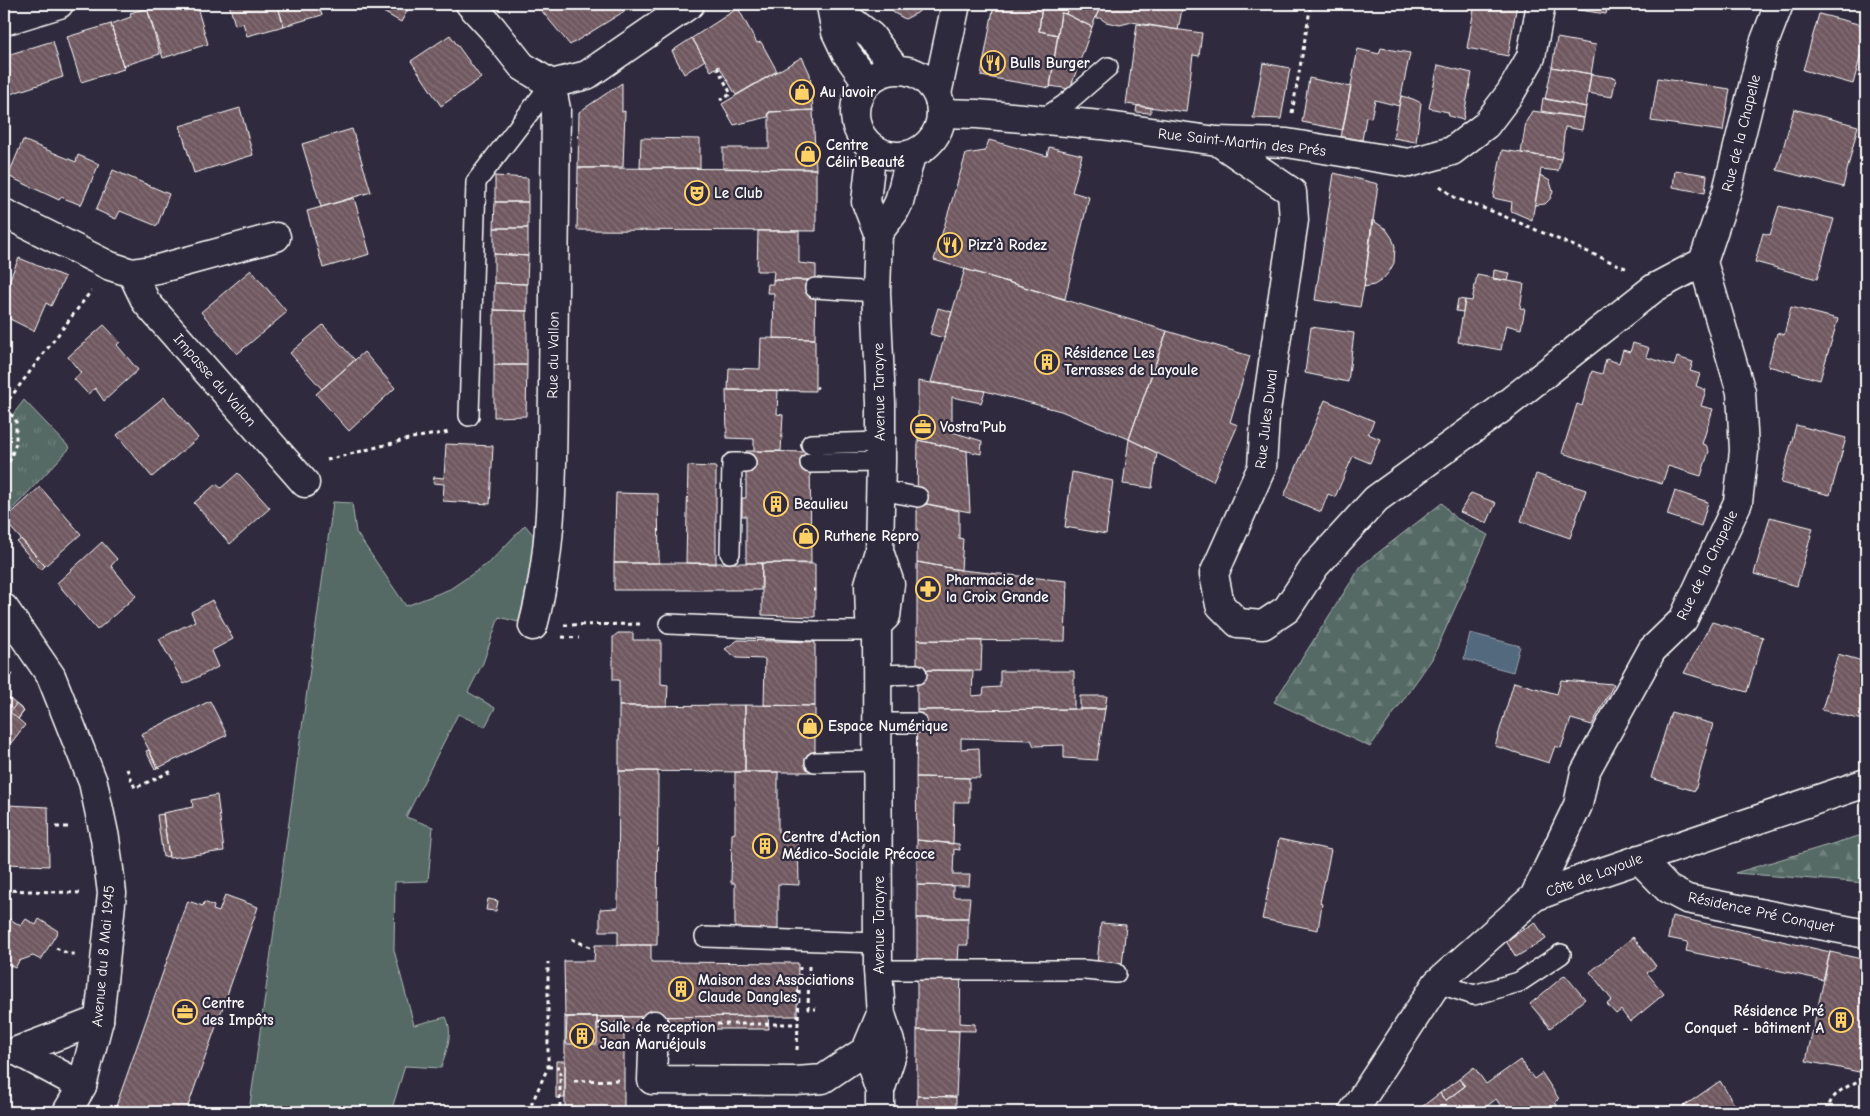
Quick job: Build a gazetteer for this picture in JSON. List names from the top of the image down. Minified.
{"streets":{"street":["Rue de la Chapelle","Rue Saint-Martin des Prés","Rue du Vallon","Impasse du Vallon","Avenue Tarayre","Rue Jules Duval","Côte de Layoule","Résidence Pré Conquet","Avenue du 8 Mai 1945"]},"crossings":[["Rue de la Chapelle","Rue Jules Duval"],["Rue de la Chapelle","Côte de Layoule"],["Rue Saint-Martin des Prés","Avenue Tarayre"],["Rue Saint-Martin des Prés","Rue Jules Duval"],["Côte de Layoule","Résidence Pré Conquet"]],"places":{"restaurant":["Bulls Burger","Pizz'à Rodez"],"shop":["Au lavoir","Centre Célin'Beauté","Ruthene Repro","Espace Numérique"],"theatre":["Le Club"],"building":["Résidence Les Terrasses de Layoule","Beaulieu","Centre d'Action Médico-Sociale Précoce","Maison des Associations Claude Dangles","Résidence Pré Conquet - bâtiment A","Salle de reception Jean Maruéjouls"],"office":["Vostra'Pub","Centre des Impôts"],"pharmacy":["Pharmacie de la Croix Grande"]}}
